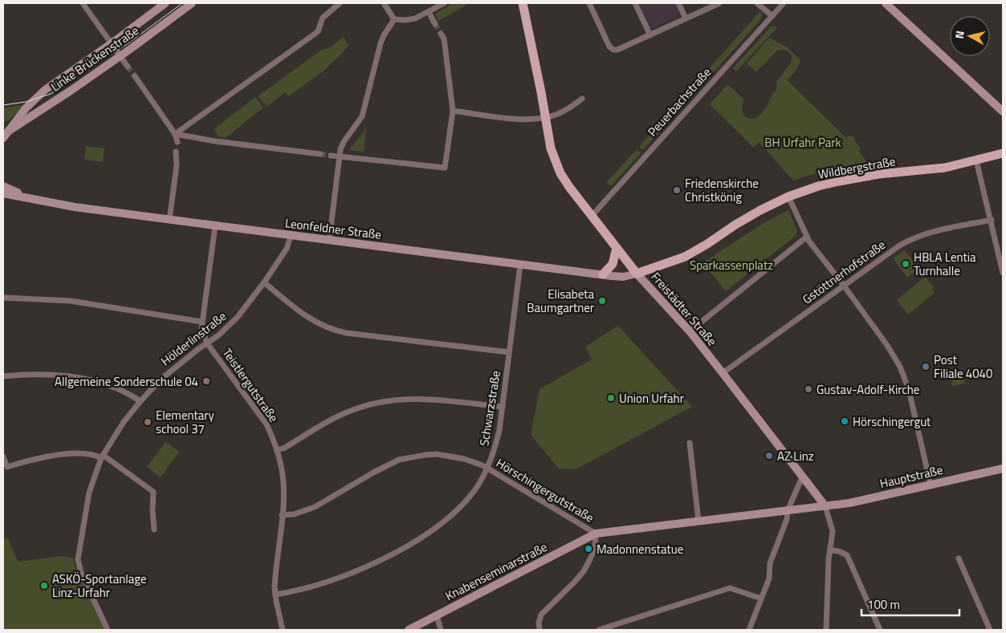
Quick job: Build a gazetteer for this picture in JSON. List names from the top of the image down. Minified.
{"streets":{"main road":["Linke Brückenstraße","Wildbergstraße","Leonfeldner Straße","Freistädter Straße","Hauptstraße","Knabenseminarstraße"],"street":["Peuerbachstraße","Gstöttnerhofstraße","Hölderlinstraße","Teistlergutstraße","Schwarzstraße","Hörschingergutstraße"]},"crossings":[["Peuerbachstraße","Freistädter Straße"],["Wildbergstraße","Leonfeldner Straße"],["Wildbergstraße","Freistädter Straße"],["Leonfeldner Straße","Freistädter Straße"],["Leonfeldner Straße","Hölderlinstraße"],["Leonfeldner Straße","Teistlergutstraße"],["Leonfeldner Straße","Schwarzstraße"],["Gstöttnerhofstraße","Freistädter Straße"],["Freistädter Straße","Hauptstraße"],["Freistädter Straße","Knabenseminarstraße"],["Hölderlinstraße","Teistlergutstraße"],["Teistlergutstraße","Schwarzstraße"],["Teistlergutstraße","Hörschingergutstraße"],["Schwarzstraße","Hörschingergutstraße"],["Hauptstraße","Knabenseminarstraße"],["Hörschingergutstraße","Knabenseminarstraße"]],"parks":["BH Urfahr Park","Sparkassenplatz"],"places":["Friedenskirche Christkönig","HBLA Lentia Turnhalle","Elisabeta Baumgartner","Post Filiale 4040","Allgemeine Sonderschule 04","Gustav-Adolf-Kirche","Union Urfahr","Hörschingergut","Elementary school 37","AZ Linz","Madonnenstatue","ASKÖ-Sportanlage Linz-Urfahr"],"scale_bar":"100 m","north":"left"}
